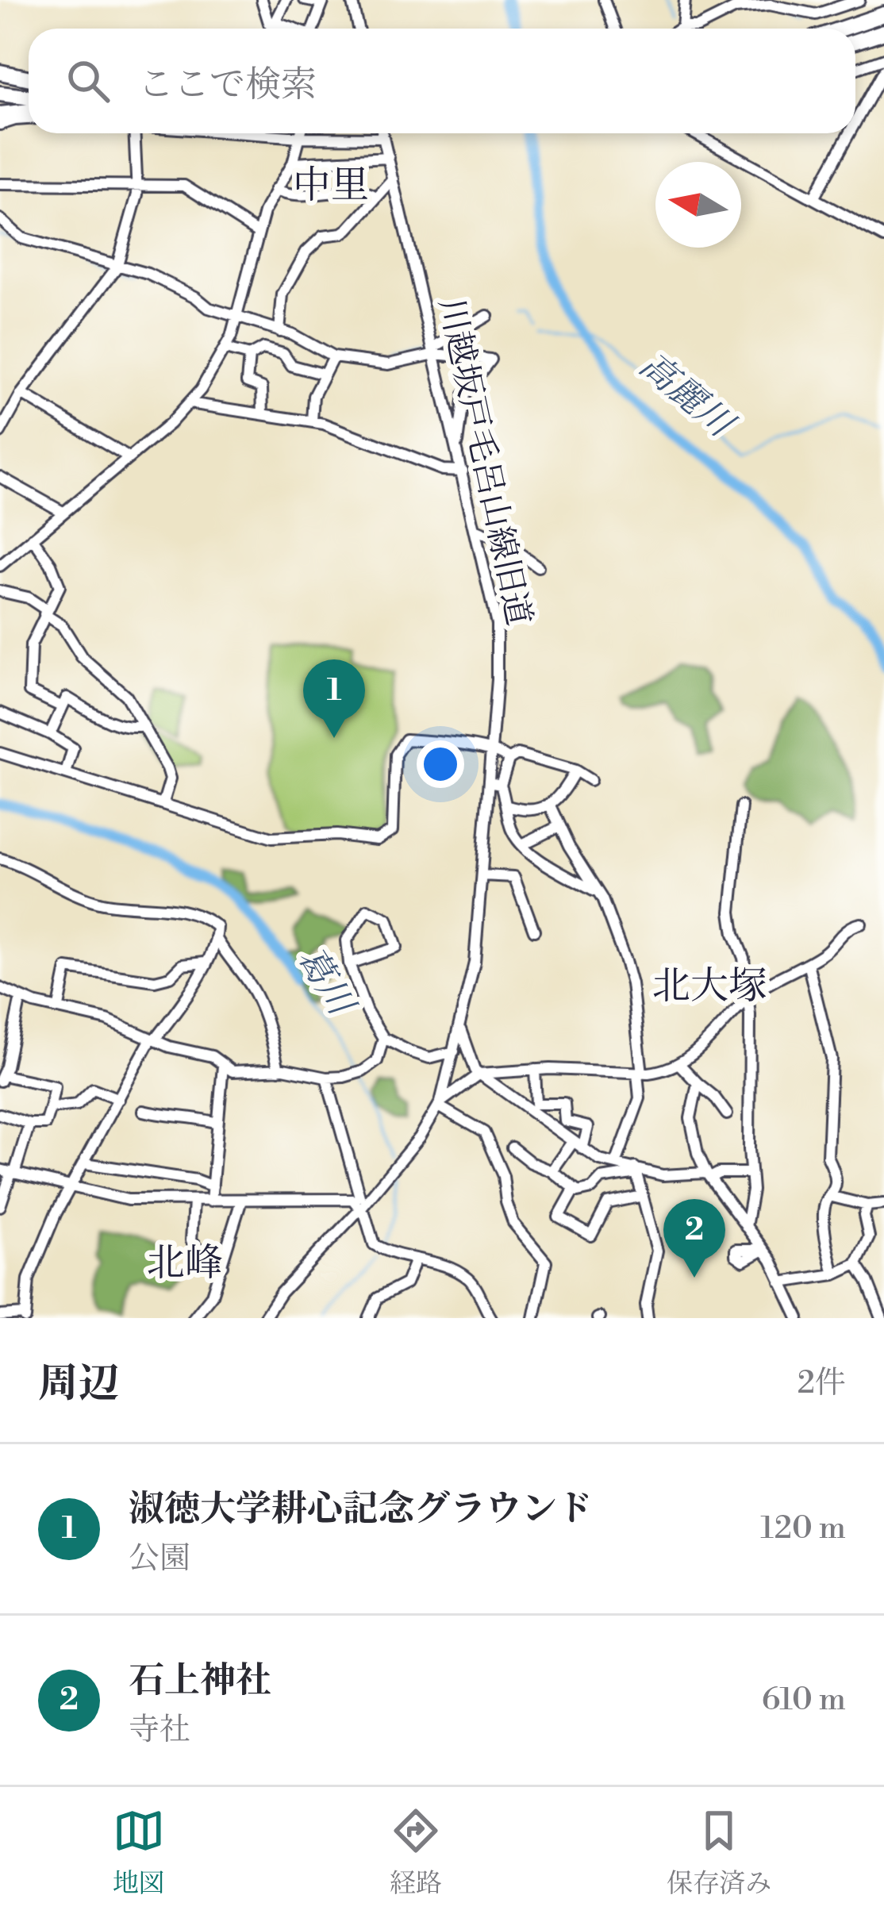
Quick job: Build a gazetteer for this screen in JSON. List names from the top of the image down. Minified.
{"streets":{"street":["川越坂戸毛呂山線旧道"]},"districts":["中里","北大塚","北峰"],"water":["高麗川","葛川"],"north":"left","page":{"search":"ここで検索","pins":["1","2"],"heading":["周辺","2件"],"list":[{"mark":"1","name":"淑徳大学耕心記念グラウンド","note":"公園","value":"120 m"},{"mark":"2","name":"石上神社","note":"寺社","value":"610 m"}],"nav":["地図","経路","保存済み"]}}
